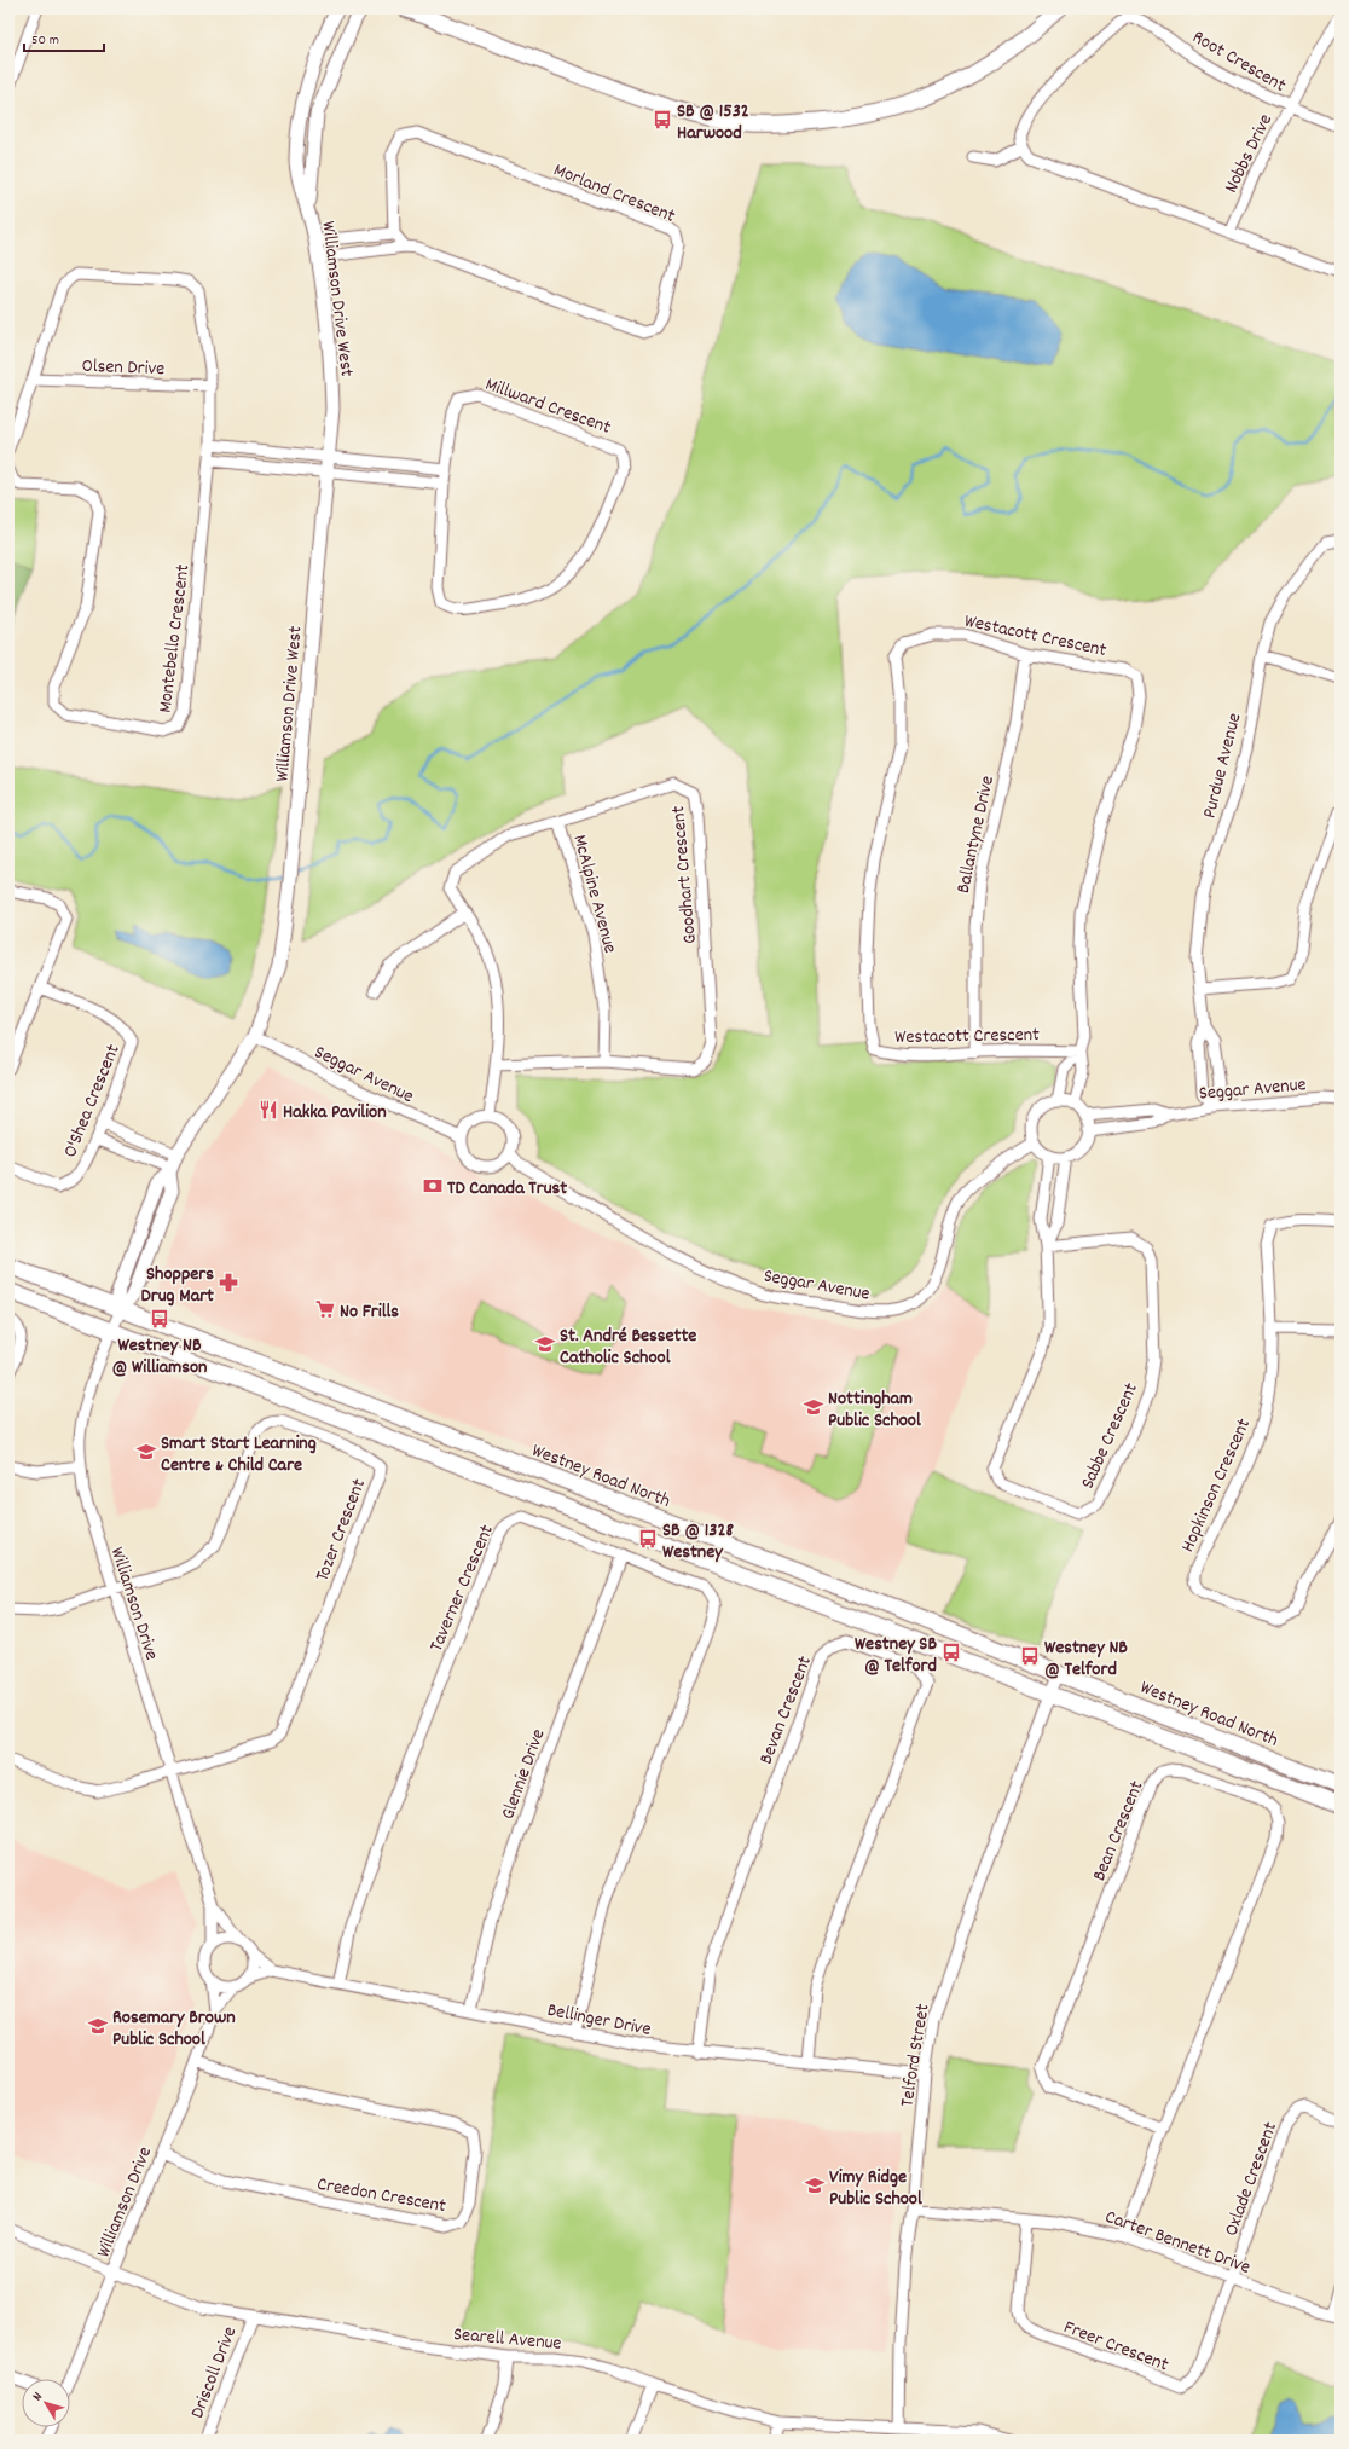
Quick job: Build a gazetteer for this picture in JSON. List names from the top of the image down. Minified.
{"streets":{"main road":["Westney Road North"],"street":["Root Crescent","Nobbs Drive","Morland Crescent","Williamson Drive West","Olsen Drive","Millward Crescent","Westacott Crescent","Montebello Crescent","Purdue Avenue","Ballantyne Drive","Goodhart Crescent","McAlpine Avenue","Seggar Avenue","O'Shea Crescent","Sabbe Crescent","Hopkinson Crescent","Tozer Crescent","Taverner Crescent","Williamson Drive","Bevan Crescent","Glennie Drive","Bean Crescent","Bellinger Drive","Telford Street","Oxlade Crescent","Creedon Crescent","Carter Bennett Drive","Searell Avenue","Freer Crescent","Driscoll Drive"]},"crossings":[["Root Crescent","Nobbs Drive"],["Morland Crescent","Williamson Drive West"],["Williamson Drive West","Seggar Avenue"],["Olsen Drive","Montebello Crescent"],["Westacott Crescent","Ballantyne Drive"],["Westacott Crescent","Seggar Avenue"],["Westacott Crescent","Sabbe Crescent"],["Purdue Avenue","Seggar Avenue"],["Goodhart Crescent","McAlpine Avenue"],["Goodhart Crescent","Seggar Avenue"],["Seggar Avenue","Sabbe Crescent"],["Westney Road North","Williamson Drive"],["Westney Road North","Telford Street"],["Tozer Crescent","Williamson Drive"],["Taverner Crescent","Glennie Drive"],["Taverner Crescent","Bellinger Drive"],["Williamson Drive","Bellinger Drive"],["Williamson Drive","Creedon Crescent"],["Williamson Drive","Searell Avenue"],["Bevan Crescent","Bellinger Drive"],["Glennie Drive","Bellinger Drive"],["Bean Crescent","Carter Bennett Drive"],["Bellinger Drive","Telford Street"],["Telford Street","Carter Bennett Drive"],["Telford Street","Searell Avenue"],["Oxlade Crescent","Carter Bennett Drive"],["Oxlade Crescent","Freer Crescent"],["Carter Bennett Drive","Freer Crescent"],["Searell Avenue","Driscoll Drive"]],"places":{"bus stop":["SB @ 1532 Harwood","Westney NB @ Williamson","SB @ 1328 Westney","Westney SB @ Telford","Westney NB @ Telford"],"restaurant":["Hakka Pavilion"],"bank":["TD Canada Trust"],"pharmacy":["Shoppers Drug Mart"],"supermarket":["No Frills"],"school or university":["St. André Bessette Catholic School","Nottingham Public School","Smart Start Learning Centre & Child Care","Rosemary Brown Public School","Vimy Ridge Public School"]},"scale_bar":"50 m","north":"top left"}
